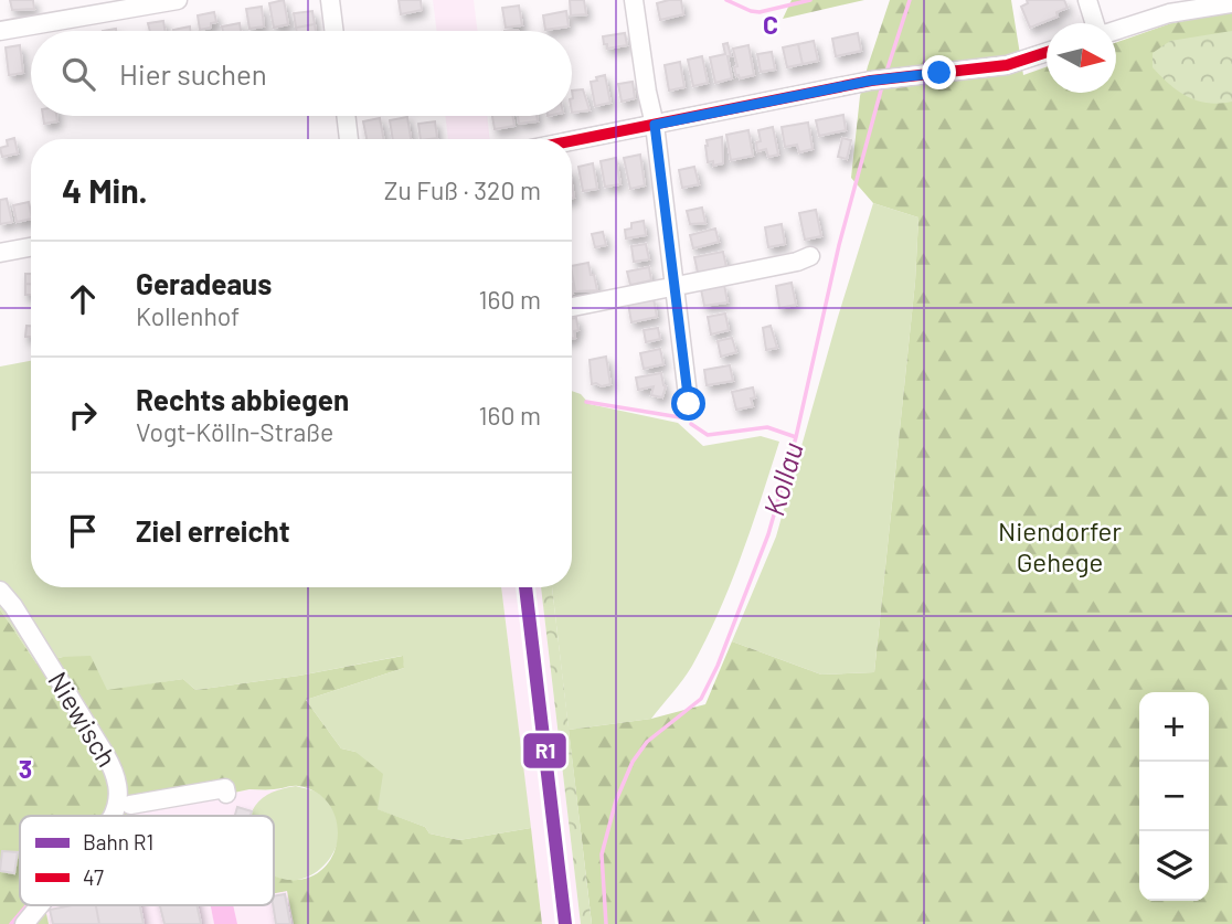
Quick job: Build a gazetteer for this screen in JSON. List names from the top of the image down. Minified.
{"streets":{"street":["Niewisch"]},"water":["Kollau"],"parks":["Niendorfer Gehege"],"lines":["transit line 47","rail line R1"],"legend":["Bahn R1","47"],"north":"right","page":{"search":"Hier suchen","heading":["4 Min.","Zu Fuß · 320 m"],"list":[["Geradeaus","Kollenhof","160 m"],["Rechts abbiegen","Vogt-Kölln-Straße","160 m"],"Ziel erreicht"],"map_buttons":["+","−"]},"grid":{"columns":["C"],"rows":["3"]}}
